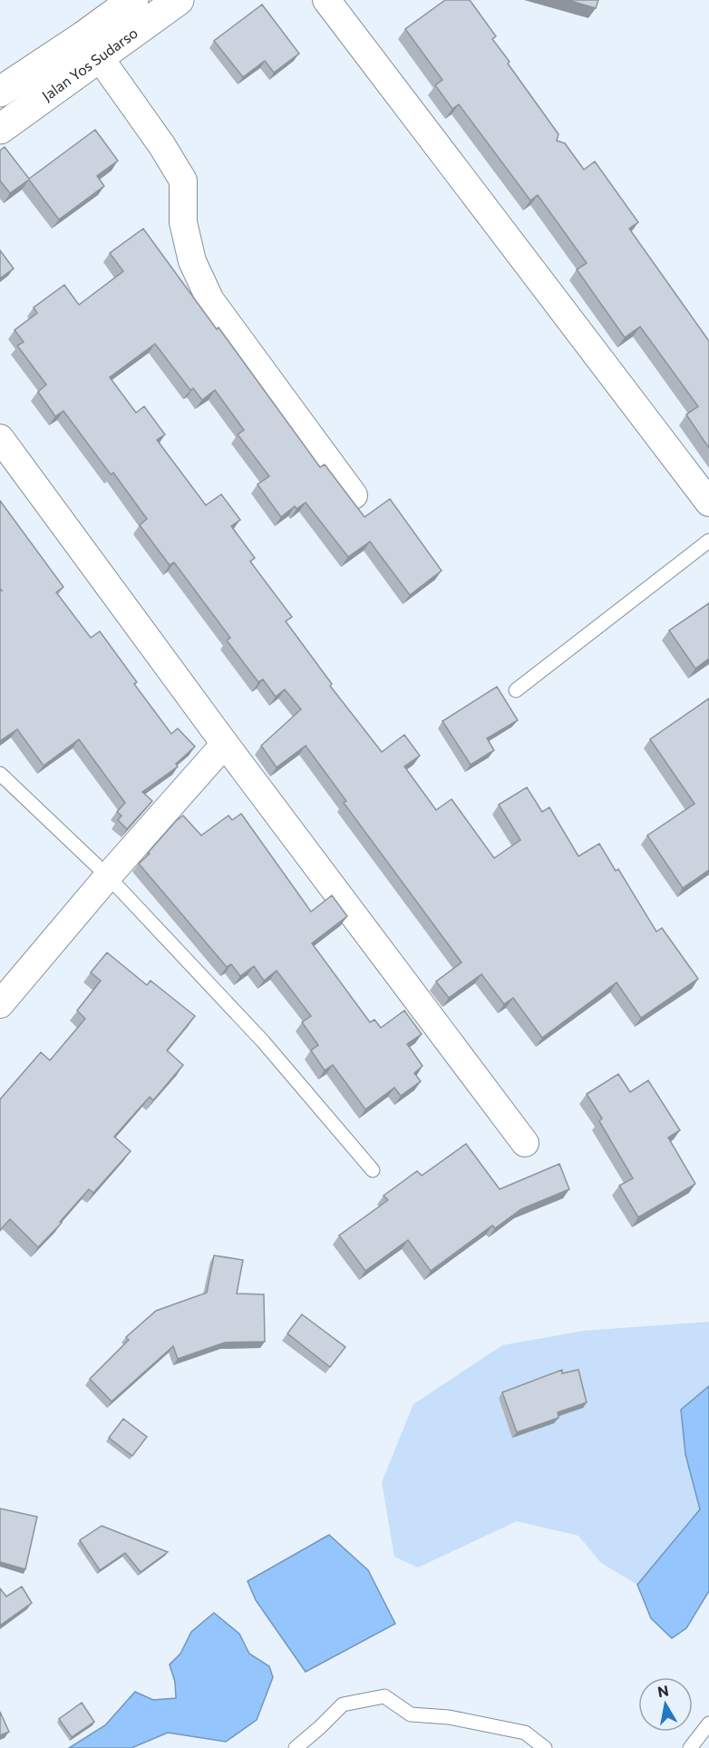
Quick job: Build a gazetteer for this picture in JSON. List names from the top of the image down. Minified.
{"streets":{"highway":["Jalan Yos Sudarso"]},"north":"top"}
